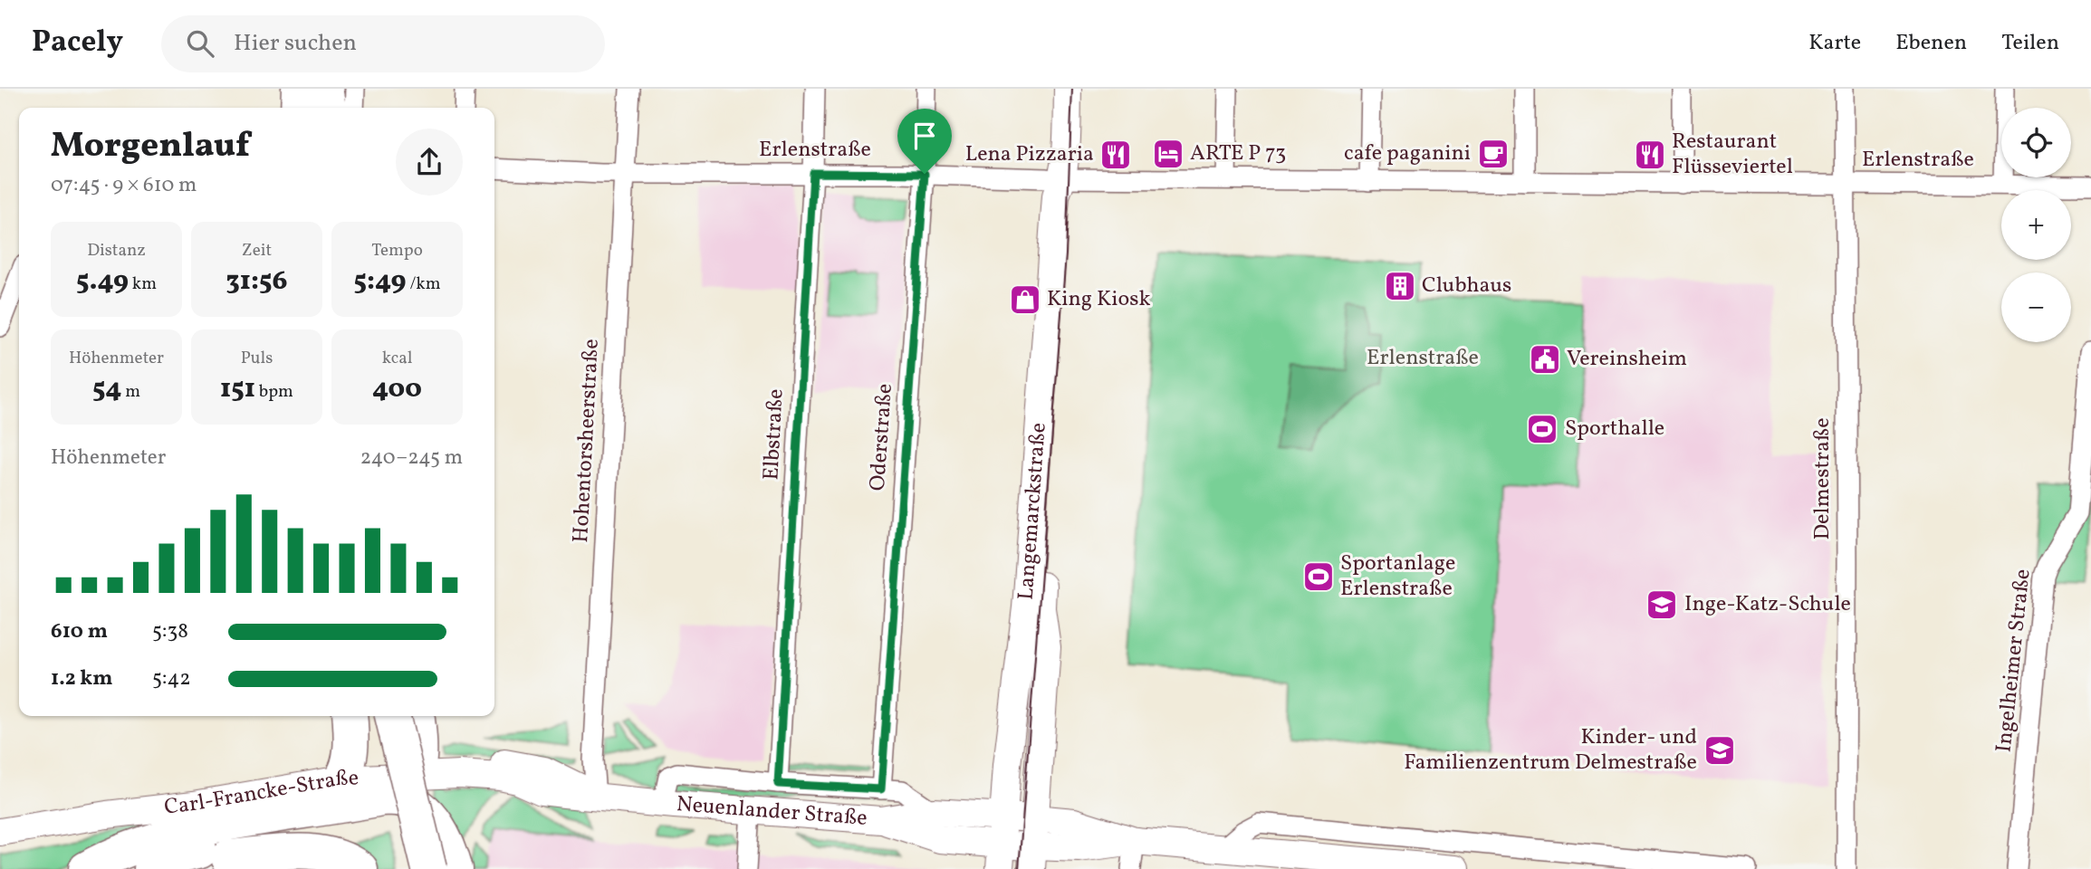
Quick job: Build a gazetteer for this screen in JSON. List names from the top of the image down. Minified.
{"streets":{"main road":["Langemarckstraße","Carl-Francke-Straße","Neuenlander Straße"],"street":["Erlenstraße","Elbstraße","Oderstraße","Hohentorsheerstraße","Delmestraße","Ingelheimer Straße"]},"crossings":[["Erlenstraße","Elbstraße"],["Erlenstraße","Oderstraße"],["Erlenstraße","Hohentorsheerstraße"],["Erlenstraße","Delmestraße"],["Erlenstraße","Langemarckstraße"],["Elbstraße","Neuenlander Straße"],["Oderstraße","Neuenlander Straße"],["Hohentorsheerstraße","Neuenlander Straße"],["Langemarckstraße","Neuenlander Straße"],["Carl-Francke-Straße","Neuenlander Straße"]],"parks":["Erlenstraße"],"places":{"hotel":["ARTE P 73"],"cafe":["cafe paganini"],"restaurant":["Lena Pizzaria","Restaurant Flüsseviertel"],"building":["Clubhaus"],"shop":["King Kiosk"],"public building":["Vereinsheim"],"sports":["Sporthalle","Sportanlage Erlenstraße"],"school or university":["Inge-Katz-Schule","Kinder- und Familienzentrum Delmestraße"]},"page":{"header":"Pacely","search":"Hier suchen","nav":["Karte","Ebenen","Teilen"],"map_buttons":["+","−"],"heading":["Morgenlauf","07:45 · 9 × 610 m"],"stats":[["Distanz","5.49 km"],["Zeit","31:56"],["Tempo","5:49 /km"],["Höhenmeter","54 m"],["Puls","151 bpm"],["kcal","400"]],"chart":["Höhenmeter","240–245 m"],"list":[{"name":"610 m","note":"5:38"},{"name":"1.2 km","note":"5:42"}]}}
